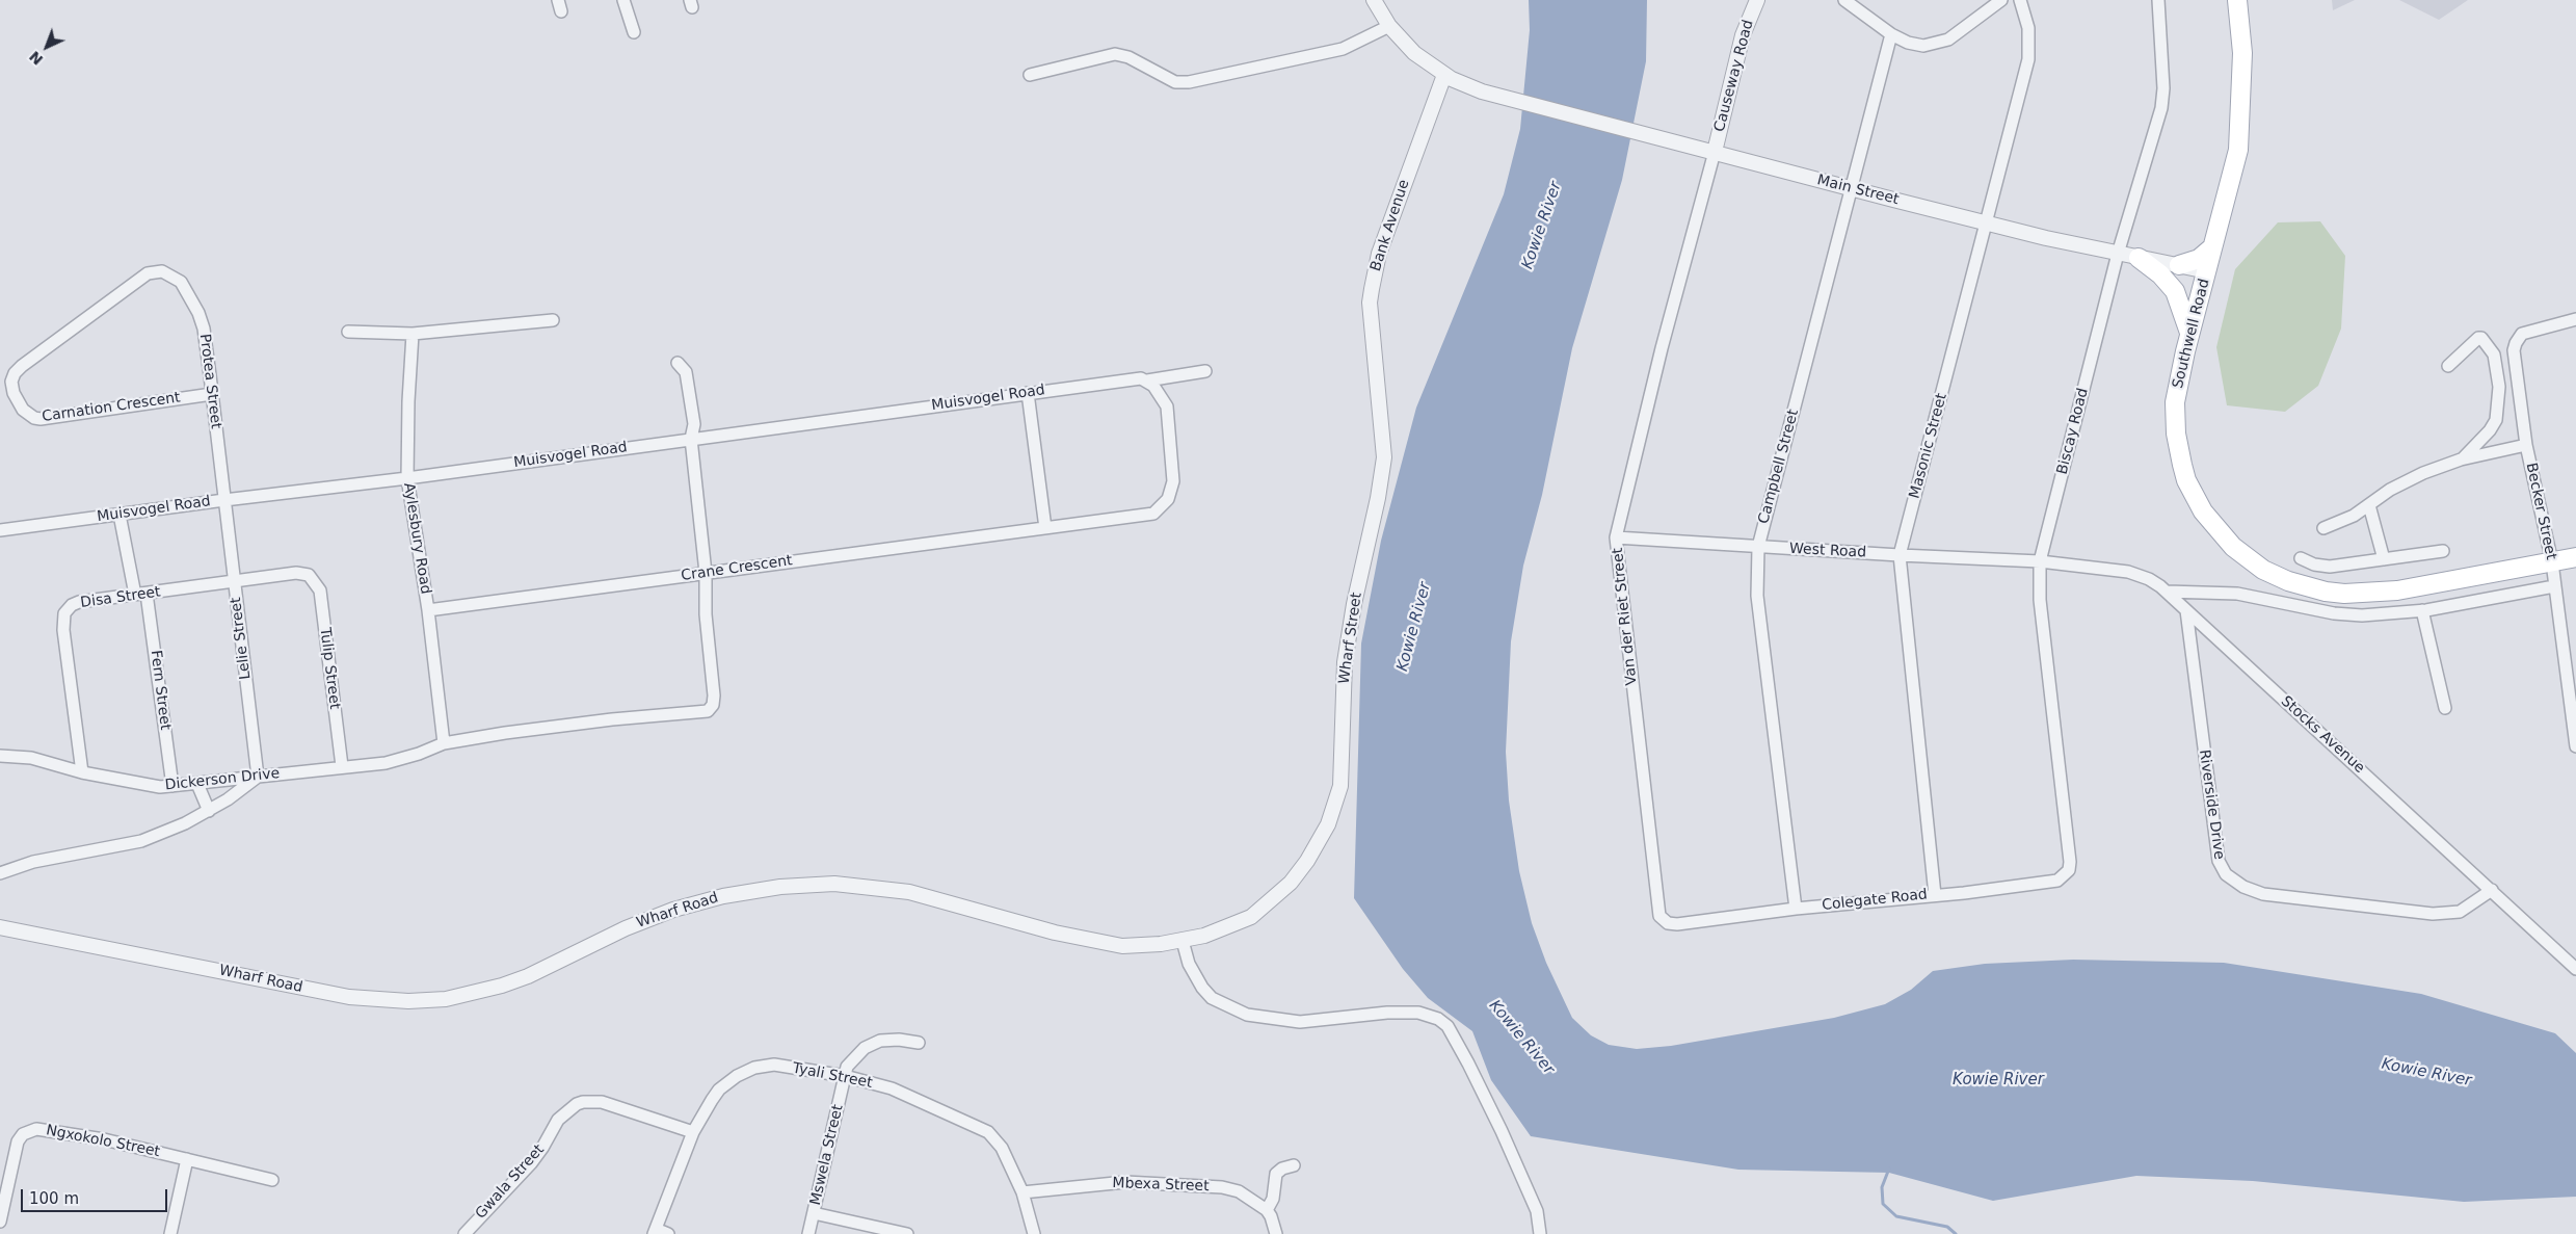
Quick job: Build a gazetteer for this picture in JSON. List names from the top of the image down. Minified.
{"streets":{"main road":["Southwell Road"],"street":["Causeway Road","Main Street","Bank Avenue","Protea Street","Muisvogel Road","Carnation Crescent","Biscay Road","Masonic Street","Campbell Street","Becker Street","Aylesbury Road","West Road","Crane Crescent","Disa Street","Van der Riet Street","Lelie Street","Wharf Street","Tulip Street","Fern Street","Stocks Avenue","Dickerson Drive","Riverside Drive","Colegate Road","Wharf Road","Tyali Street","Ngxokolo Street","Mswela Street","Gwala Street","Mbexa Street"]},"crossings":[["Causeway Road","Main Street"],["Causeway Road","Van der Riet Street"],["Main Street","Bank Avenue"],["Main Street","Southwell Road"],["Main Street","Biscay Road"],["Main Street","Masonic Street"],["Main Street","Campbell Street"],["Main Street","Van der Riet Street"],["Bank Avenue","Wharf Street"],["Southwell Road","Becker Street"],["Protea Street","Muisvogel Road"],["Protea Street","Carnation Crescent"],["Protea Street","Lelie Street"],["Muisvogel Road","Aylesbury Road"],["Muisvogel Road","Crane Crescent"],["Muisvogel Road","Lelie Street"],["Muisvogel Road","Fern Street"],["Biscay Road","West Road"],["Biscay Road","Stocks Avenue"],["Biscay Road","Colegate Road"],["Masonic Street","West Road"],["Masonic Street","Colegate Road"],["Campbell Street","West Road"],["Campbell Street","Colegate Road"],["Aylesbury Road","Crane Crescent"],["Aylesbury Road","Dickerson Drive"],["West Road","Van der Riet Street"],["West Road","Stocks Avenue"],["Crane Crescent","Dickerson Drive"],["Disa Street","Lelie Street"],["Disa Street","Tulip Street"],["Disa Street","Fern Street"],["Disa Street","Dickerson Drive"],["Van der Riet Street","Colegate Road"],["Lelie Street","Dickerson Drive"],["Wharf Street","Wharf Road"],["Tulip Street","Dickerson Drive"],["Fern Street","Dickerson Drive"],["Stocks Avenue","Riverside Drive"],["Tyali Street","Mswela Street"],["Tyali Street","Gwala Street"],["Tyali Street","Mbexa Street"]],"water":["Kowie River"],"scale_bar":"100 m","north":"bottom left"}
